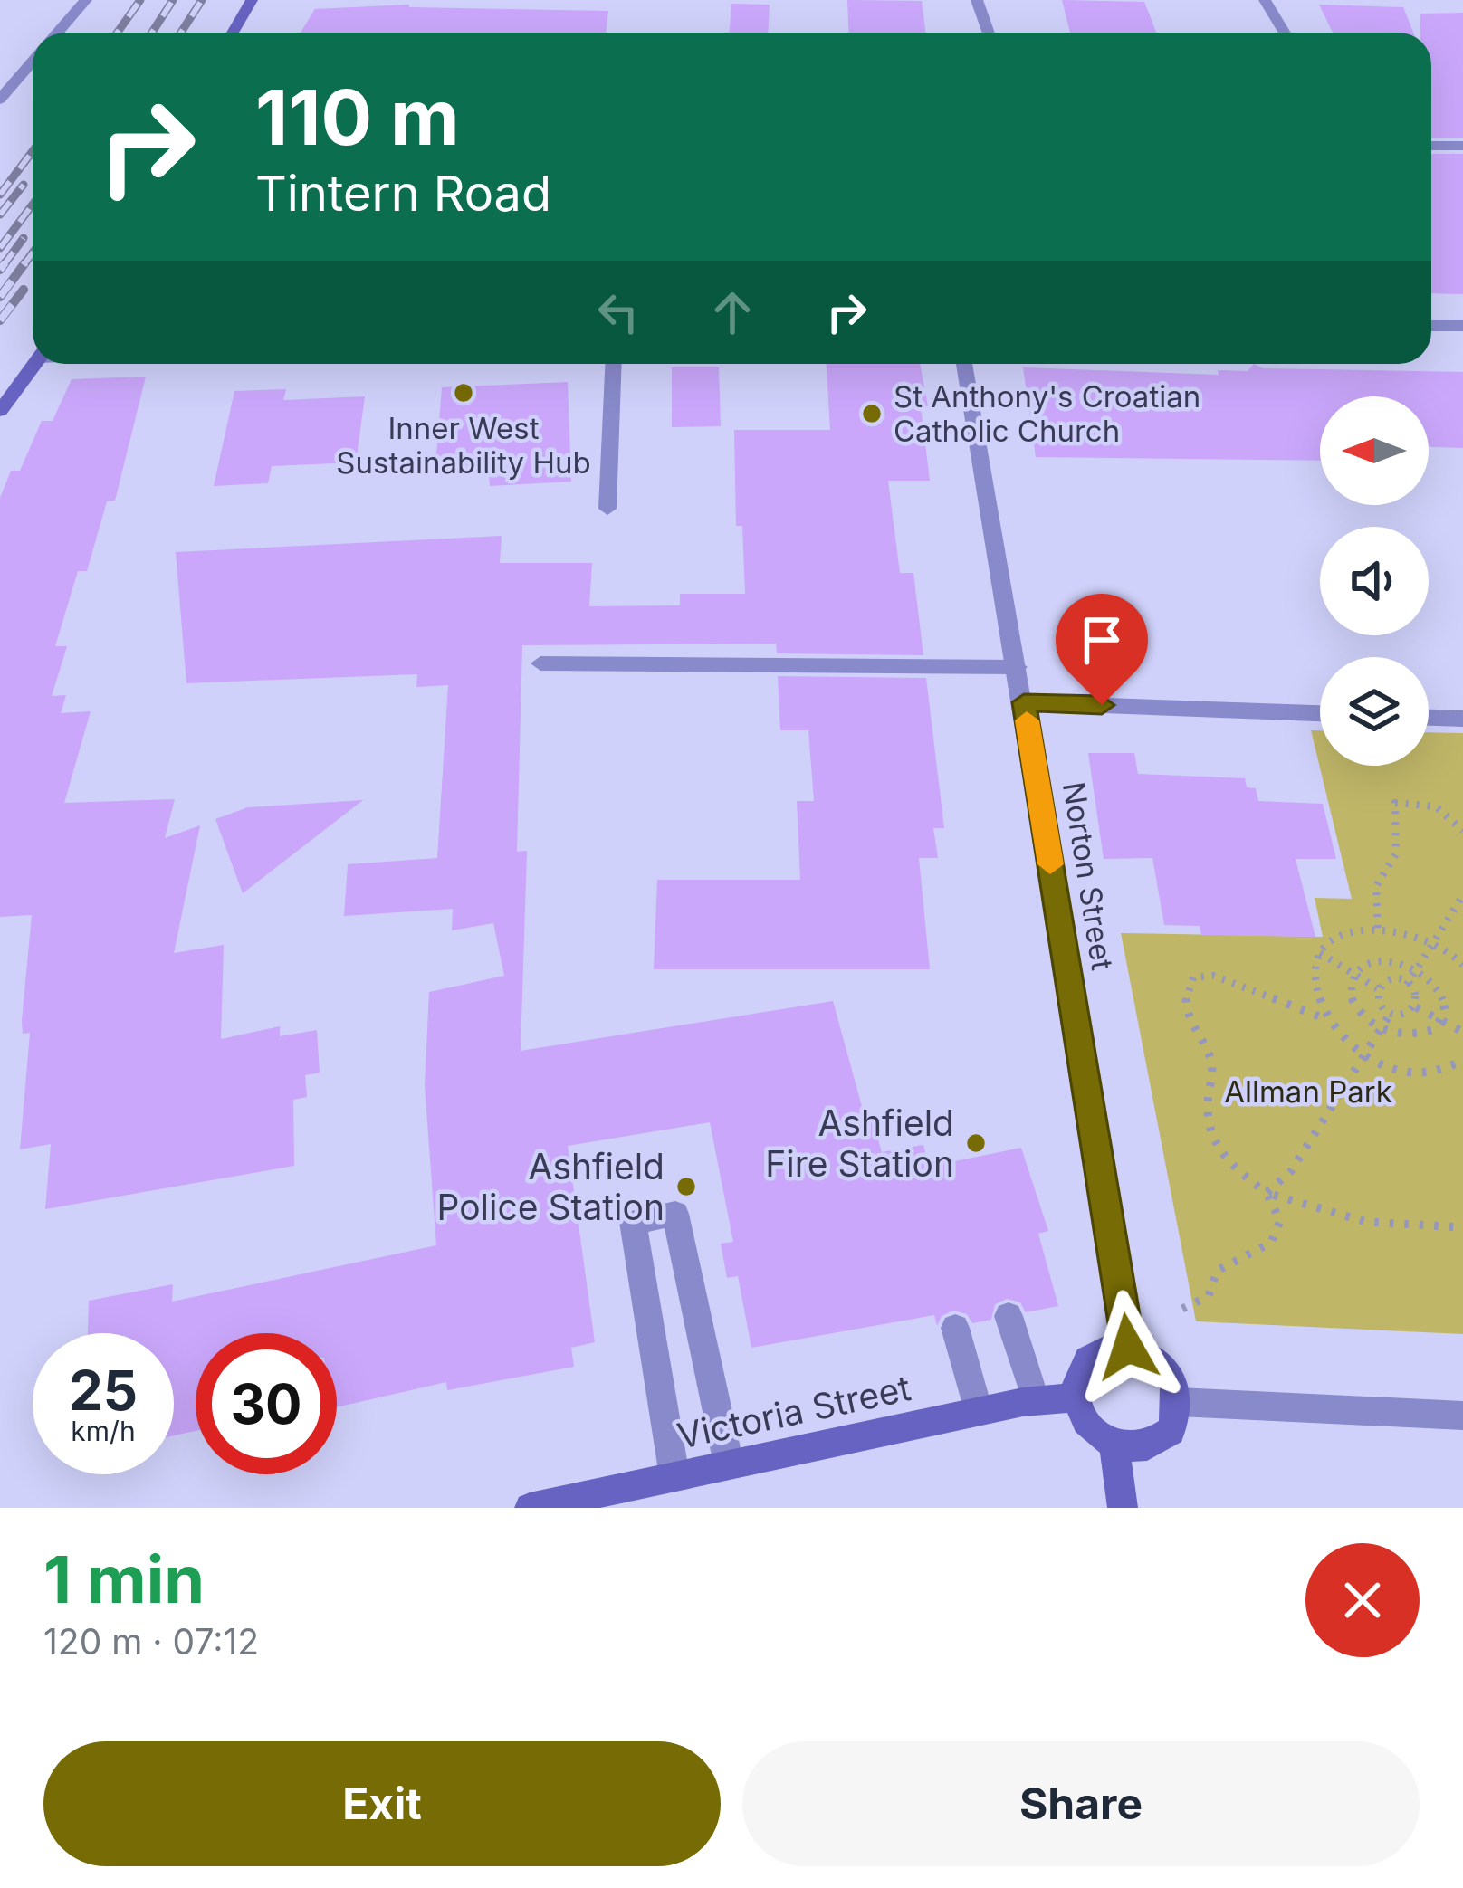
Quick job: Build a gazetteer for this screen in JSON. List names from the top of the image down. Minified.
{"streets":{"main road":["Victoria Street"],"street":["Norton Street"]},"crossings":[["Norton Street","Victoria Street"]],"parks":["Allman Park"],"places":["Inner West Sustainability Hub","St Anthony's Croatian Catholic Church","Ashfield Fire Station","Ashfield Police Station"],"north":"left","page":{"turn":["110 m","Tintern Road"],"speed":"25 km/h","limit":"30","heading":["1 min","120 m · 07:12"],"buttons":["Exit","Share"]}}
